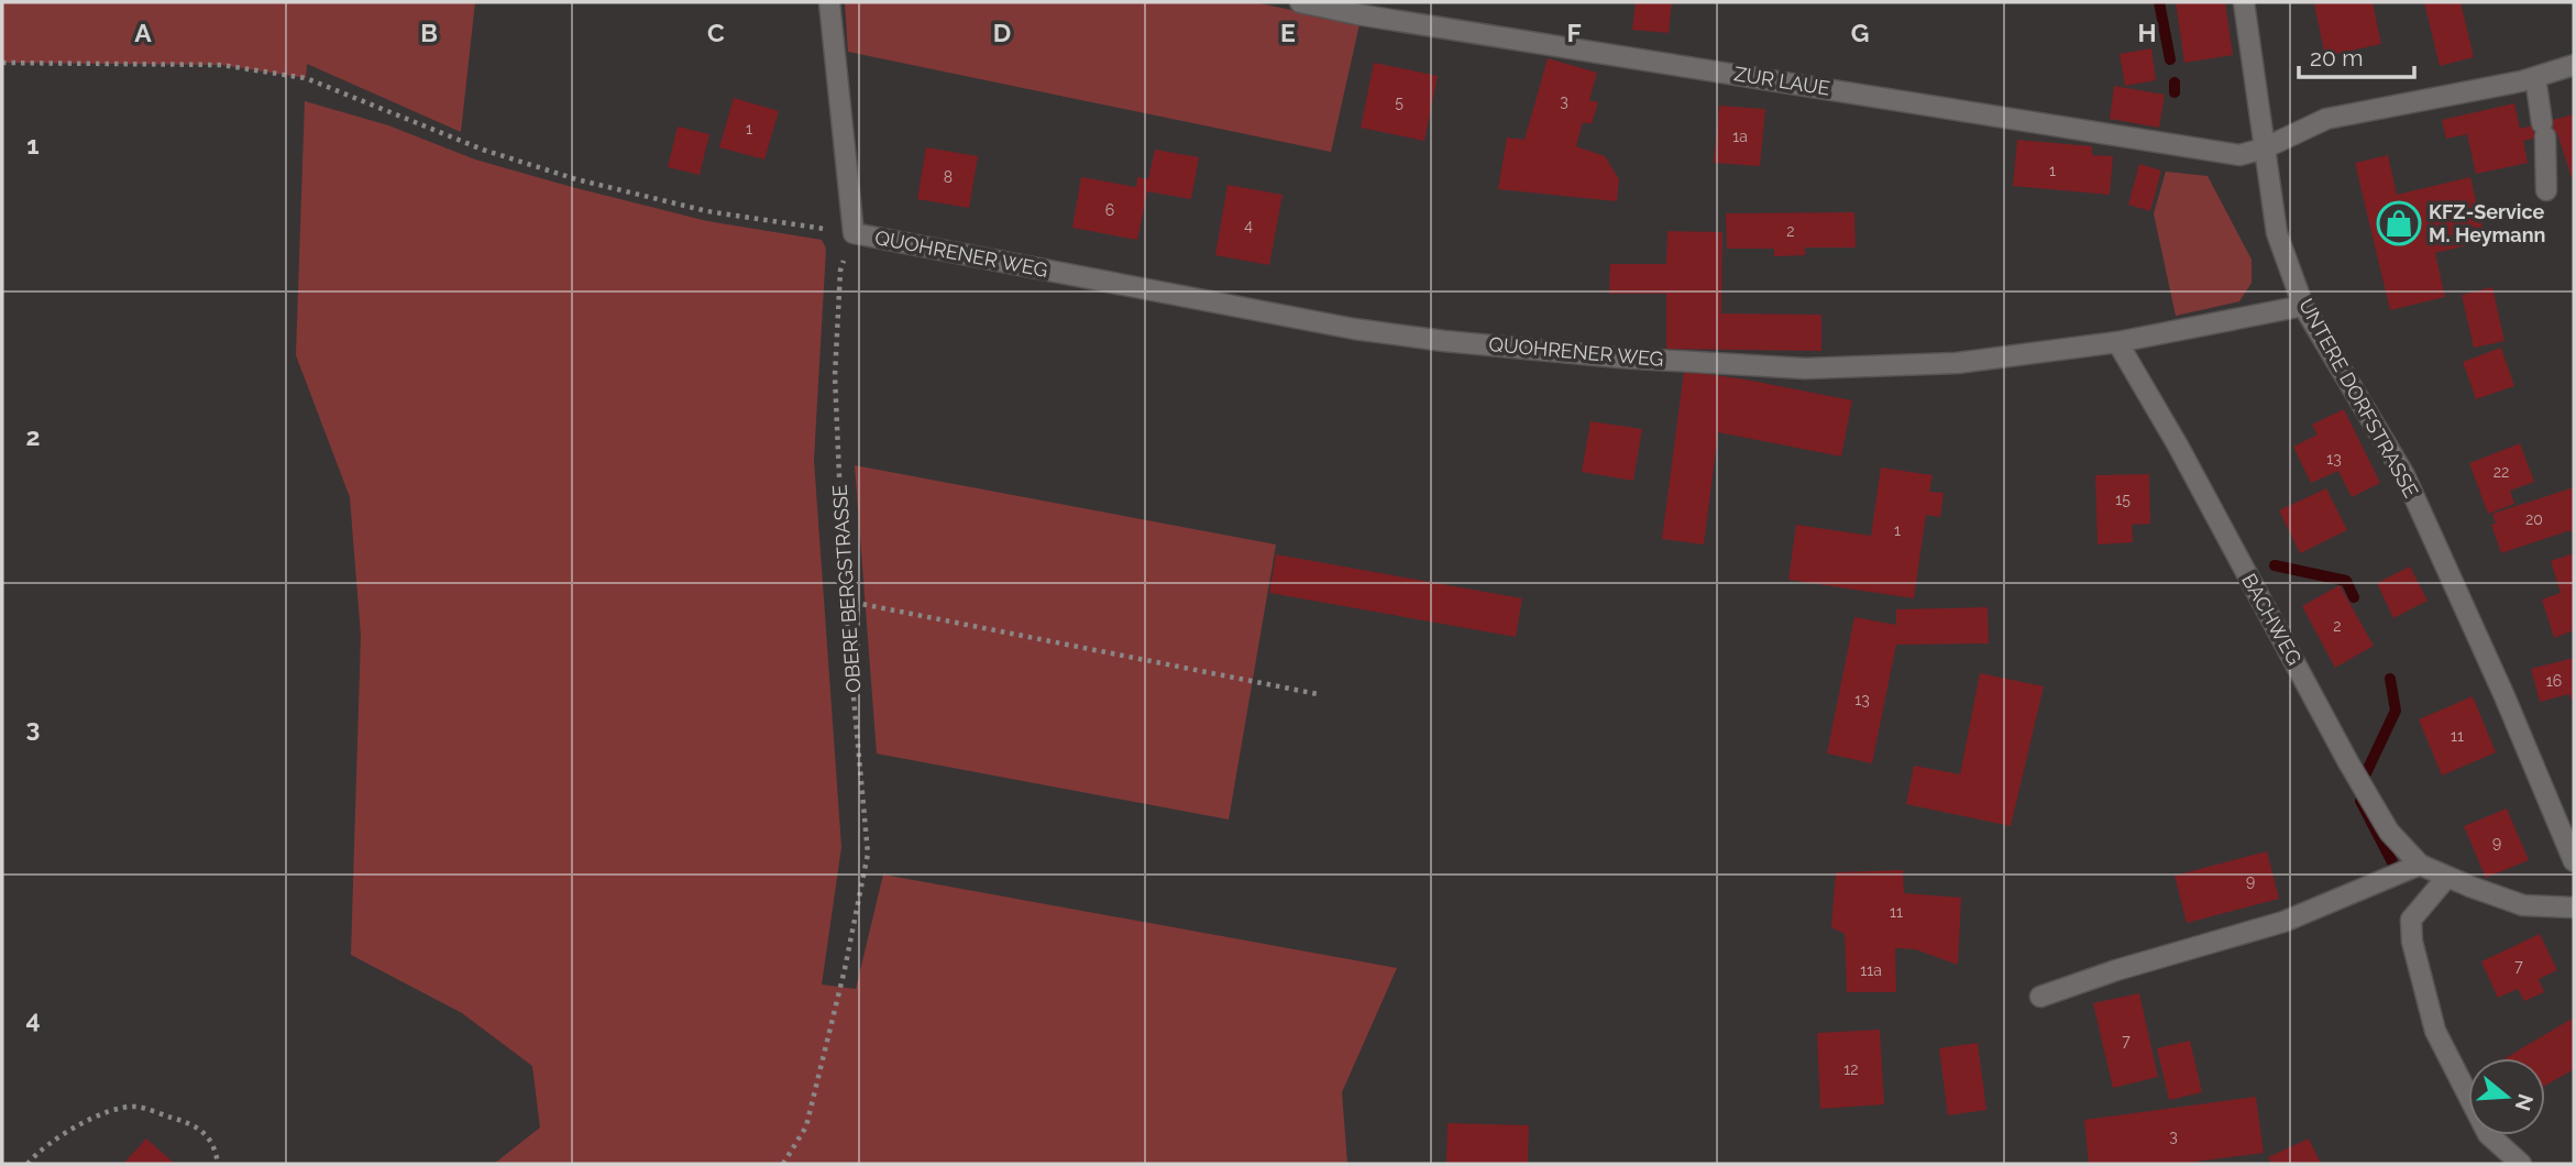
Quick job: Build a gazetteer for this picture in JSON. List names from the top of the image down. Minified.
{"streets":{"street":["ZUR LAUE","QUOHRENER WEG","UNTERE DORFSTRASSE","BACHWEG"],"path":["OBERE BERGSTRASSE"]},"crossings":[["ZUR LAUE","UNTERE DORFSTRASSE"],["QUOHRENER WEG","UNTERE DORFSTRASSE"],["QUOHRENER WEG","OBERE BERGSTRASSE"],["QUOHRENER WEG","BACHWEG"]],"places":{"shop":["KFZ-Service M. Heymann"]},"house_numbers":["3","5","1","1a","1","8","6","4","2","13","22","15","20","1","2","16","13","11","9","9","11","7","11a","7","12","3"],"scale_bar":"20 m","north":"right","grid":{"columns":["A","B","C","D","E","F","G","H"],"rows":["1","2","3","4"]}}
